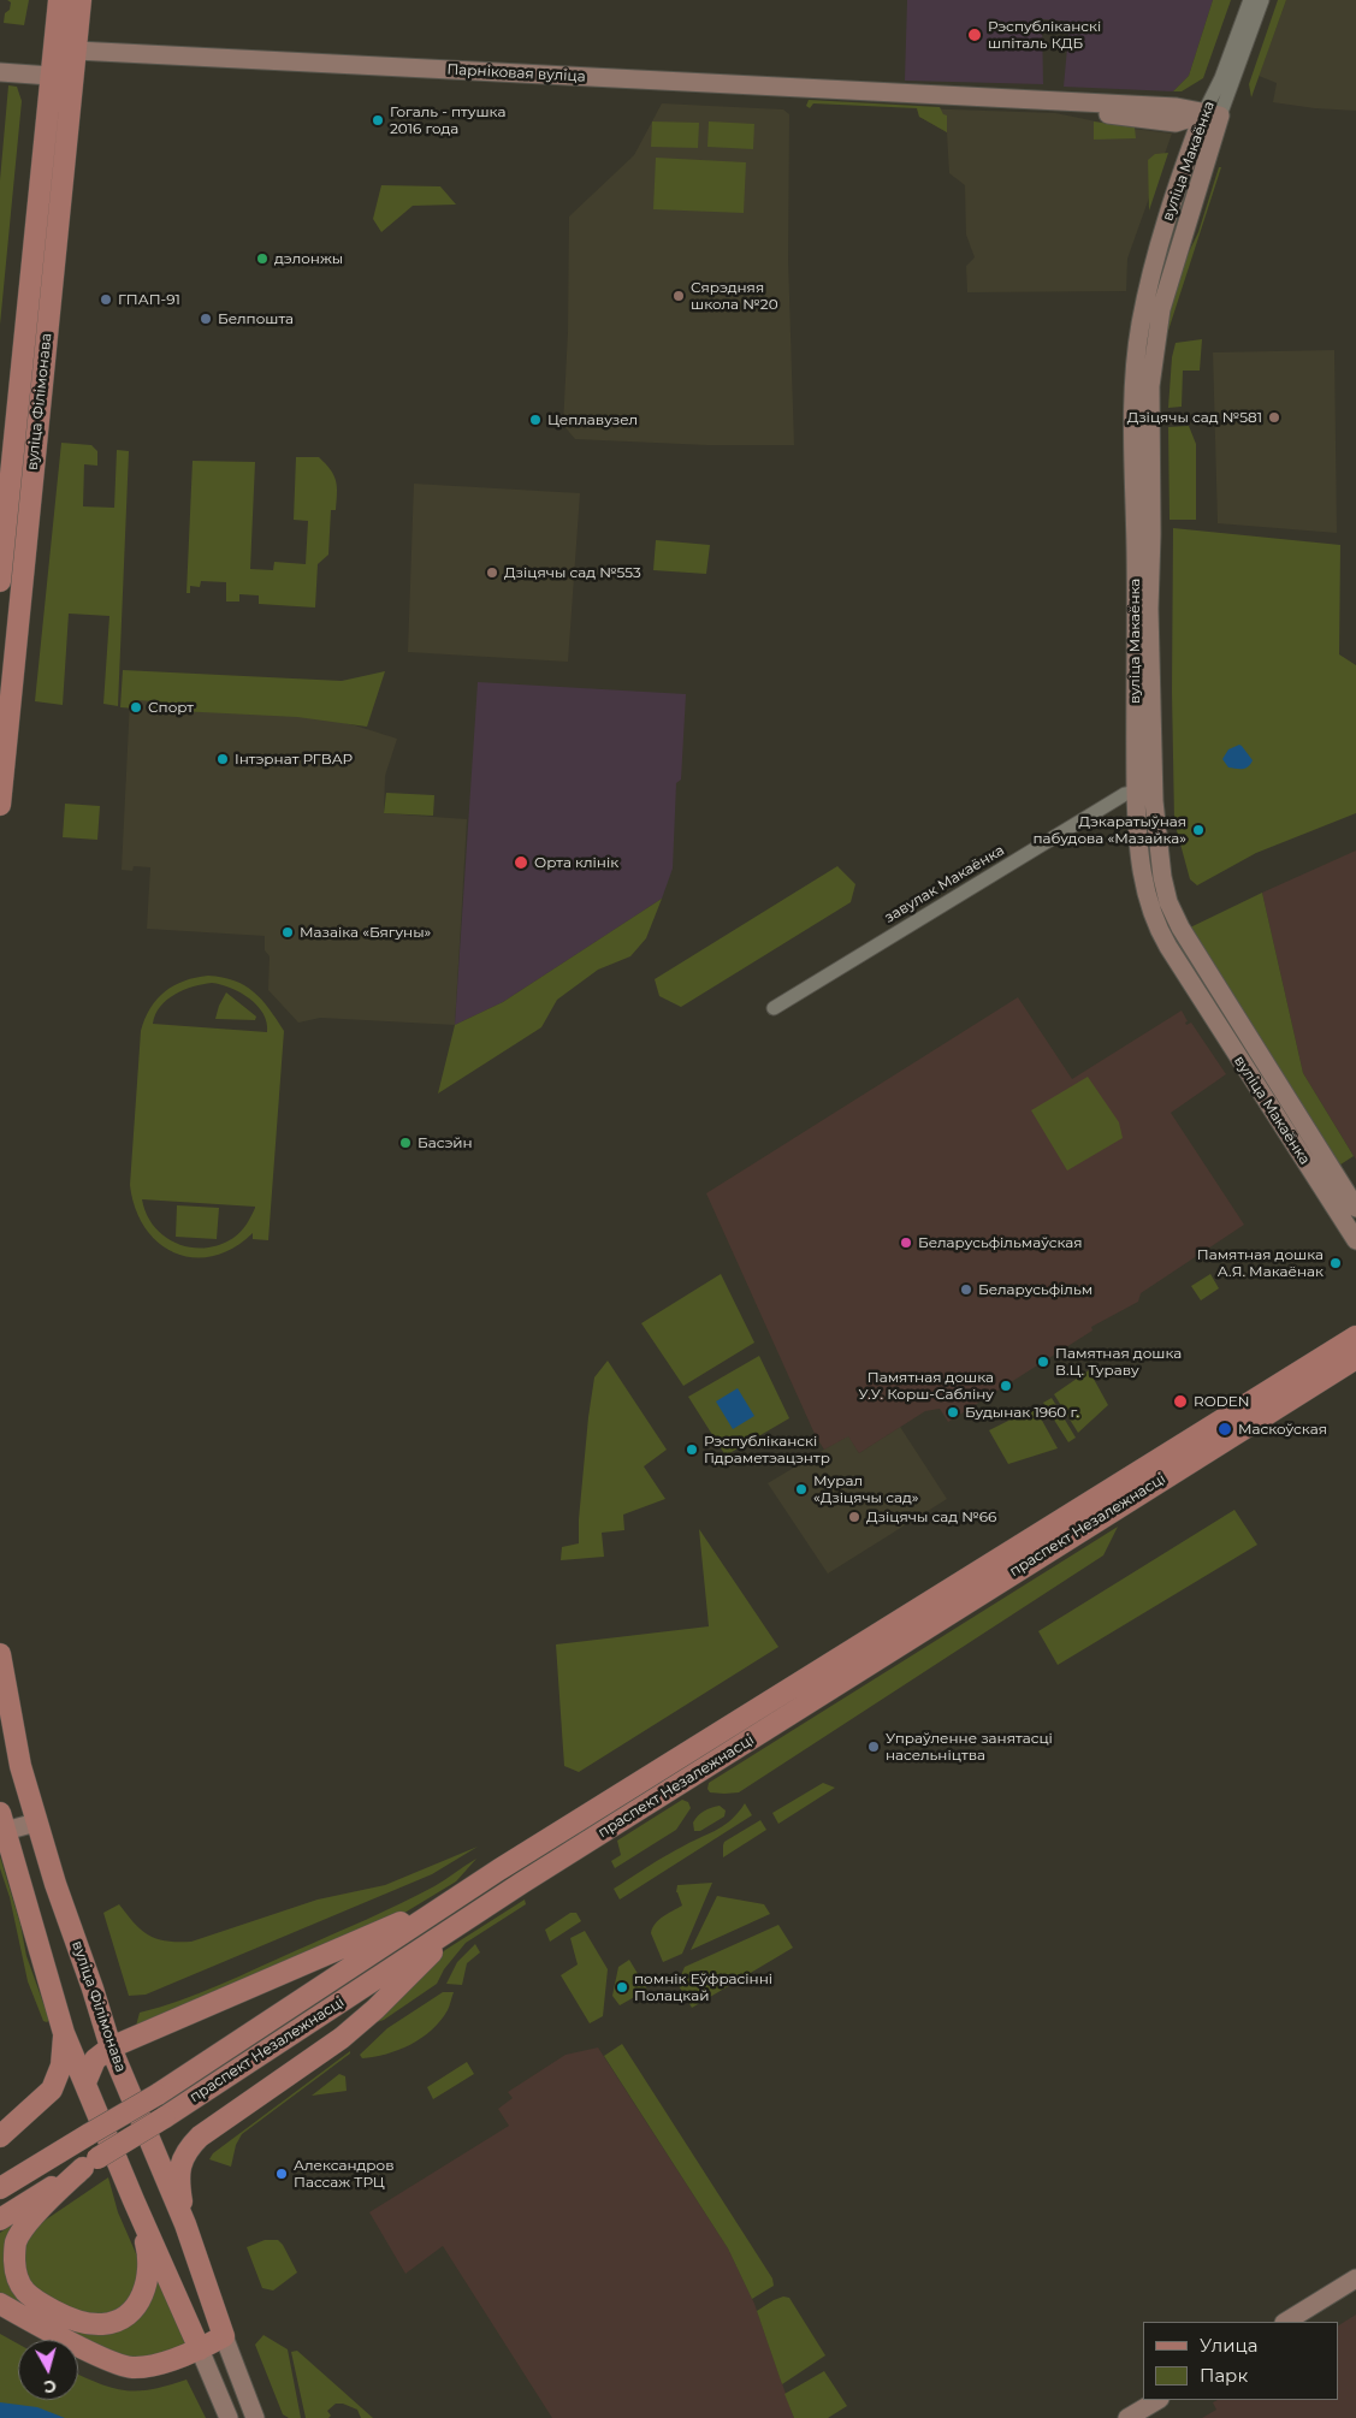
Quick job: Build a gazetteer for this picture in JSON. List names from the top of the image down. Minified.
{"streets":{"main road":["вуліца Філімонава","праспект Незалежнасці"],"street":["Парніковая вуліца","вуліца Макаёнка","завулак Макаёнка"]},"crossings":[["Парніковая вуліца","вуліца Макаёнка"],["Парніковая вуліца","вуліца Філімонава"],["вуліца Макаёнка","завулак Макаёнка"]],"places":["Рэспубліканскі шпіталь КДБ","Гогаль - птушка 2016 года","дэлонжы","Сярэдняя школа №20","ГПАП-91","Белпошта","Дзіцячы сад №581","Цеплавузел","Дзіцячы сад №553","Спорт","Інтэрнат РГВАР","Дэкаратыўная пабудова «Мазайка»","Орта клінік","Мазаіка «Бягуны»","Басэйн","Беларусьфільмаўская","Памятная дошка А.Я. Макаёнак","Беларусьфільм","Памятная дошка В.Ц. Тураву","Памятная дошка У.У. Корш-Сабліну","RODEN","Будынак 1960 г.","Маскоўская","Рэспубліканскі Гідраметэацэнтр","Мурал «Дзіцячы сад»","Дзіцячы сад №66","Упраўленне занятасці насельніцтва","помнік Еўфрасінні Полацкай","Александров Пассаж ТРЦ"],"legend":["Улица","Парк"],"north":"bottom"}
